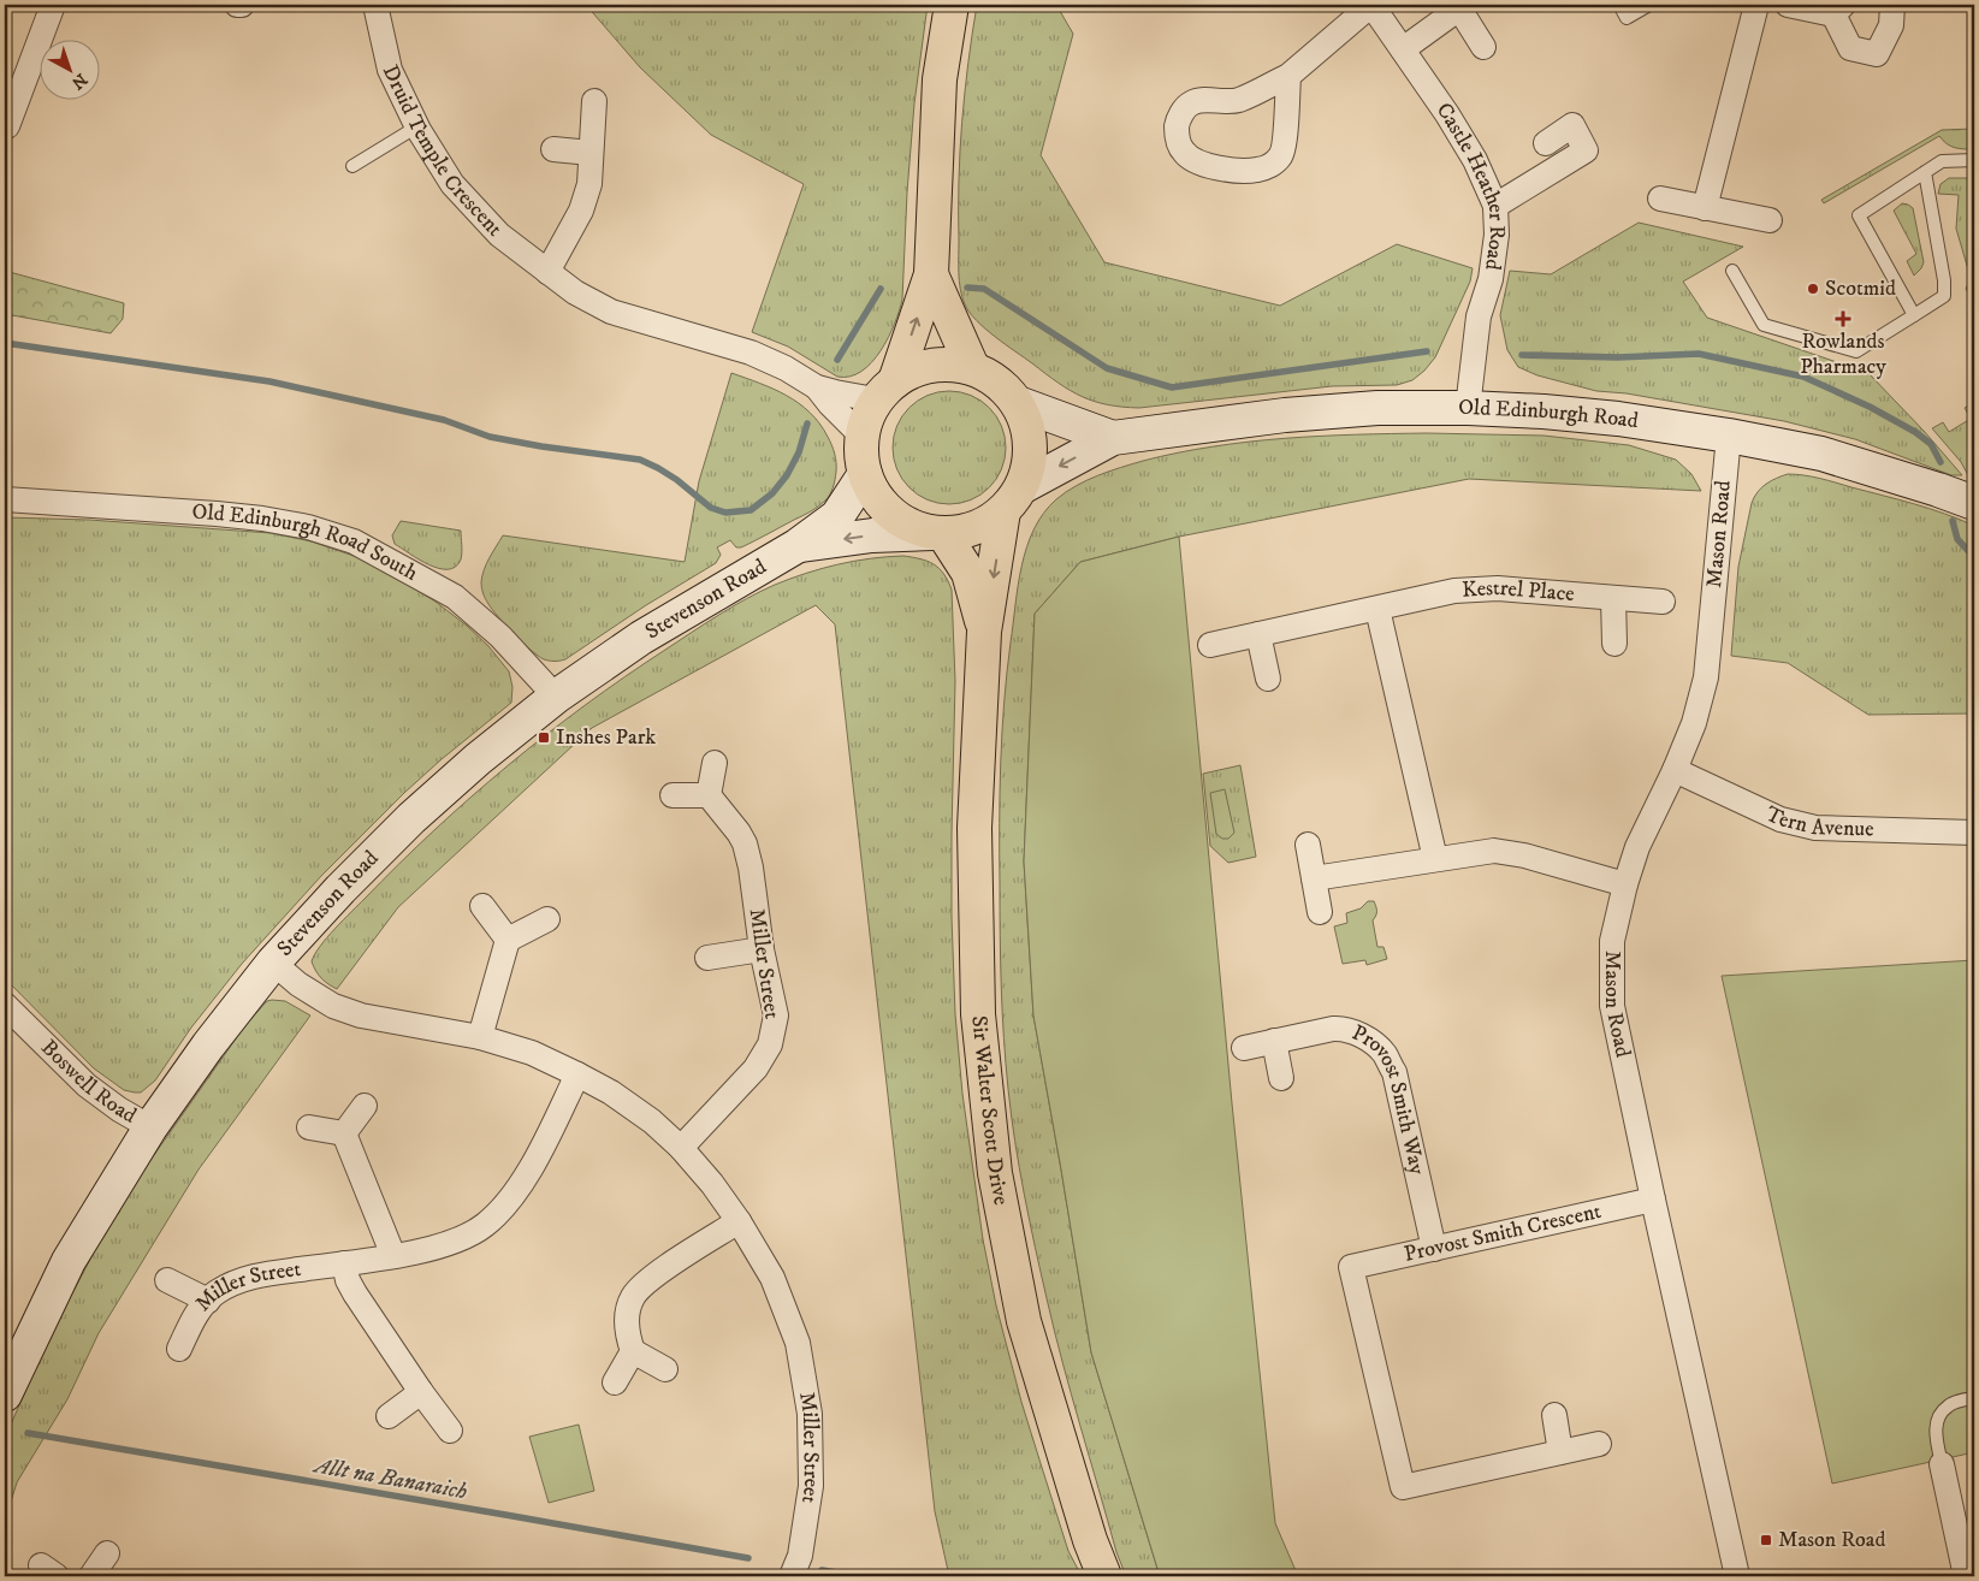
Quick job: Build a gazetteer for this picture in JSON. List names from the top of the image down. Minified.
{"streets":{"main road":["Sir Walter Scott Drive"],"street":["Druid Temple Crescent","Castle Heather Road","Old Edinburgh Road","Mason Road","Old Edinburgh Road South","Kestrel Place","Stevenson Road","Tern Avenue","Miller Street","Boswell Road","Provost Smith Way","Provost Smith Crescent"]},"crossings":[["Druid Temple Crescent","Old Edinburgh Road"],["Druid Temple Crescent","Stevenson Road"],["Druid Temple Crescent","Sir Walter Scott Drive"],["Castle Heather Road","Old Edinburgh Road"],["Old Edinburgh Road","Mason Road"],["Old Edinburgh Road","Stevenson Road"],["Old Edinburgh Road","Sir Walter Scott Drive"],["Mason Road","Tern Avenue"],["Mason Road","Provost Smith Crescent"],["Old Edinburgh Road South","Stevenson Road"],["Stevenson Road","Miller Street"],["Stevenson Road","Boswell Road"],["Stevenson Road","Sir Walter Scott Drive"],["Provost Smith Way","Provost Smith Crescent"]],"water":["Allt na Banaraich"],"places":{"other":["Scotmid"],"health":["Rowlands Pharmacy"],"transit":["Inshes Park","Mason Road"]},"north":"bottom right"}
